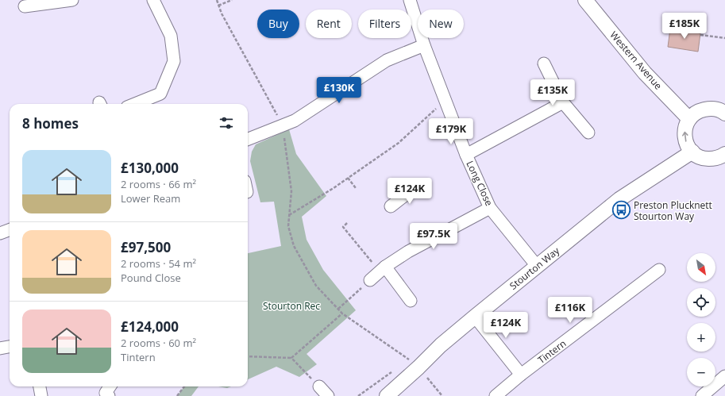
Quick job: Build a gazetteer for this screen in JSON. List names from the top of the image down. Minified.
{"streets":{"street":["Western Avenue","Long Close","Stourton Way","Tintern"]},"crossings":[["Long Close","Stourton Way"]],"parks":["Stourton Rec"],"places":{"bus stop":["Preston Plucknett Stourton Way"]},"north":"bottom right","page":{"chip":["Buy","Rent","Filters","New"],"price":["£185K","£130K","£135K","£179K","£124K","£97.5K","£116K","£124K"],"heading":"8 homes","list":[{"name":"£130,000","note":"2 rooms · 66 m² · Lower Ream"},{"name":"£97,500","note":"2 rooms · 54 m² · Pound Close"},{"name":"£124,000","note":"2 rooms · 60 m² · Tintern"}],"map_buttons":["+","−"]}}
